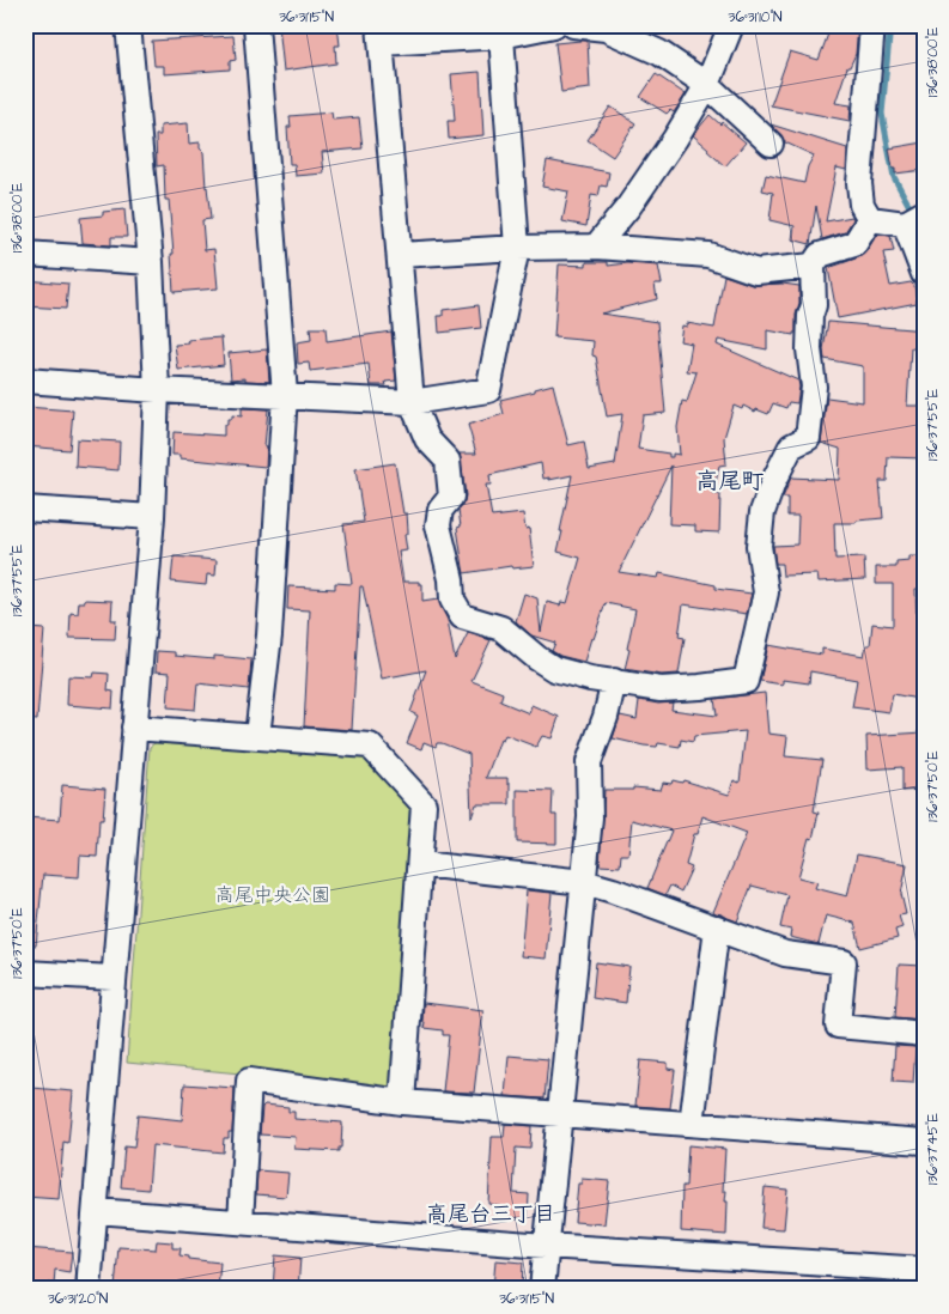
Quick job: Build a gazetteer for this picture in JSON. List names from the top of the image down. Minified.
{"districts":["高尾町","高尾台三丁目"],"parks":["高尾中央公園"],"coordinates":["36°31'15\"N","36°31'10\"N","136°38'00\"E","136°37'55\"E","136°37'50\"E","136°37'45\"E","36°31'20\"N"]}
